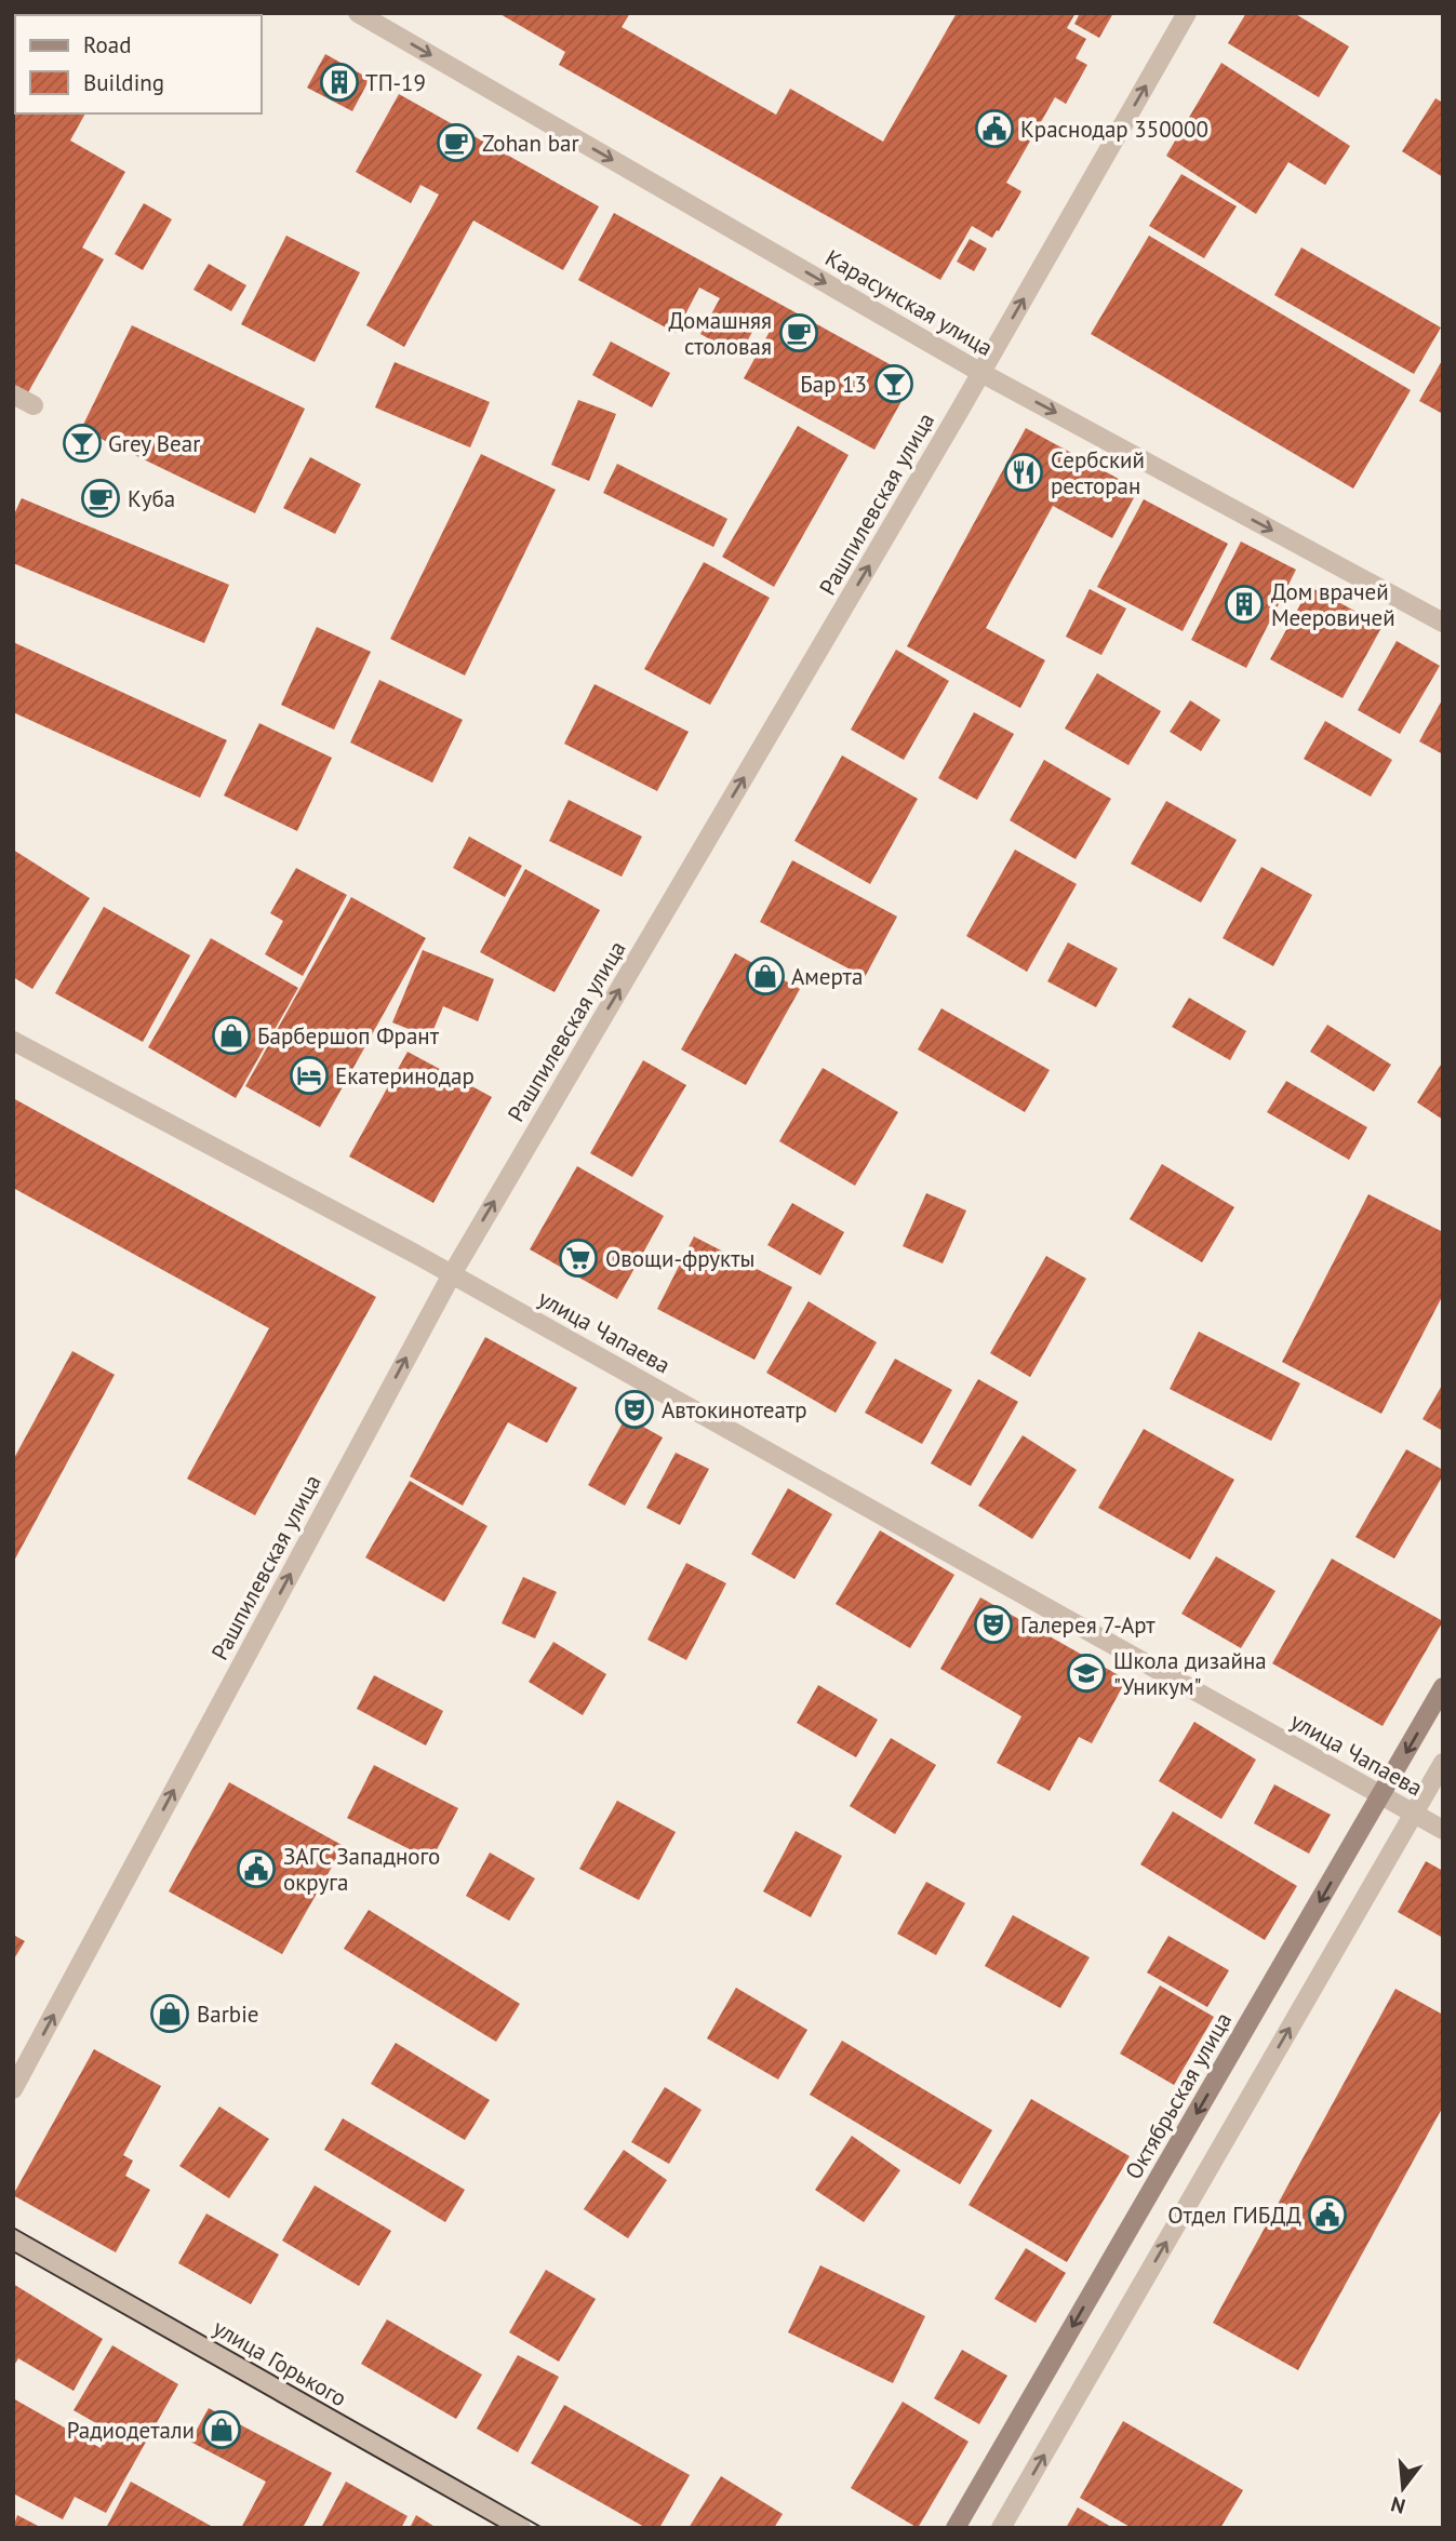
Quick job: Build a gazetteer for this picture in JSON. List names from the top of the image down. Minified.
{"streets":{"main road":["Октябрьская улица"],"street":["Карасунская улица","Рашпилевская улица","улица Чапаева","улица Горького"]},"crossings":[["Карасунская улица","Рашпилевская улица"],["Рашпилевская улица","улица Чапаева"],["улица Чапаева","Октябрьская улица"]],"one_way":["Карасунская улица","Рашпилевская улица","Октябрьская улица"],"places":{"building":["ТП-19","Дом врачей Мееровичей"],"public building":["Краснодар 350000","ЗАГС Западного округа","Отдел ГИБДД"],"cafe":["Zohan bar","Домашняя столовая","Куба"],"bar":["Бар 13","Grey Bear"],"restaurant":["Сербский ресторан"],"shop":["Амерта","Барбершоп Франт","Barbie","Радиодетали"],"hotel":["Екатеринодар"],"supermarket":["Овощи-фрукты"],"theatre":["Автокинотеатр","Галерея 7-Арт"],"school or university":["Школа дизайна \"Уникум\""]},"legend":["Road","Building"],"north":"bottom"}
